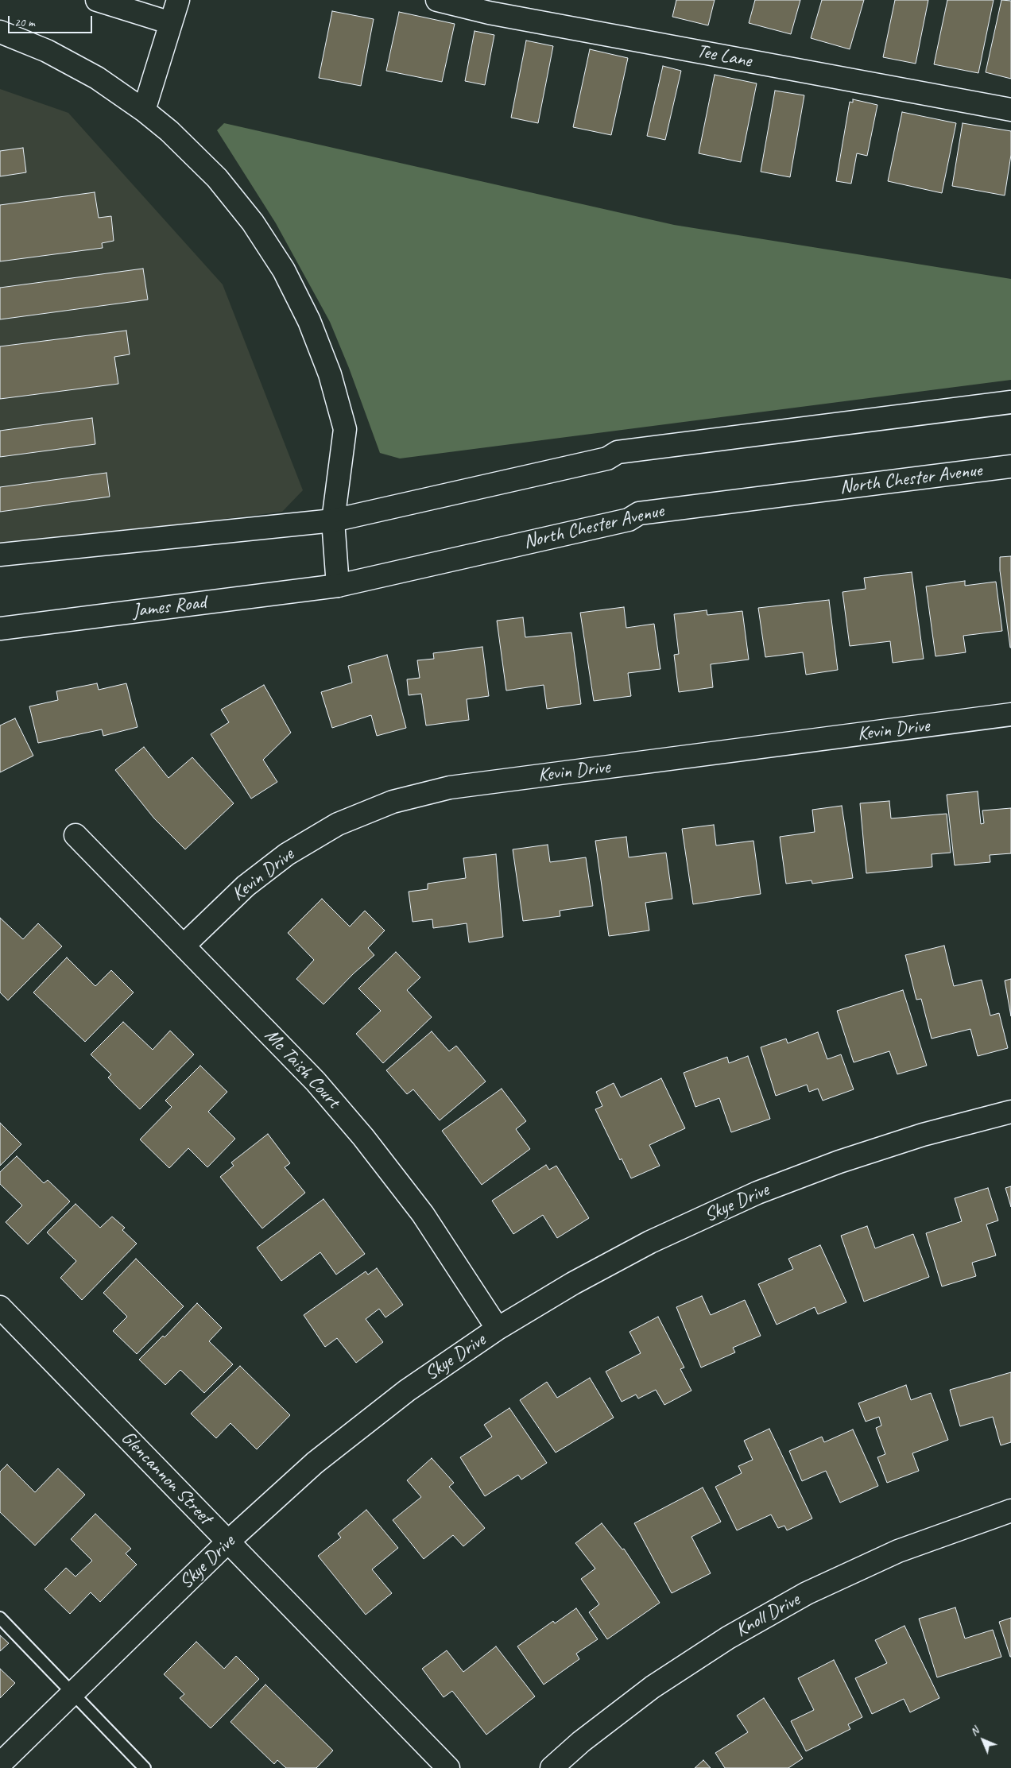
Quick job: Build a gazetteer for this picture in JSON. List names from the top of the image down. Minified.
{"streets":{"street":["Tee Lane","North Chester Avenue","James Road","Kevin Drive","Mc Taish Court","Skye Drive","Glencannon Street","Knoll Drive"]},"crossings":[["North Chester Avenue","James Road"],["Kevin Drive","Mc Taish Court"],["Mc Taish Court","Skye Drive"],["Skye Drive","Glencannon Street"]],"scale_bar":"20 m","north":"top left"}
